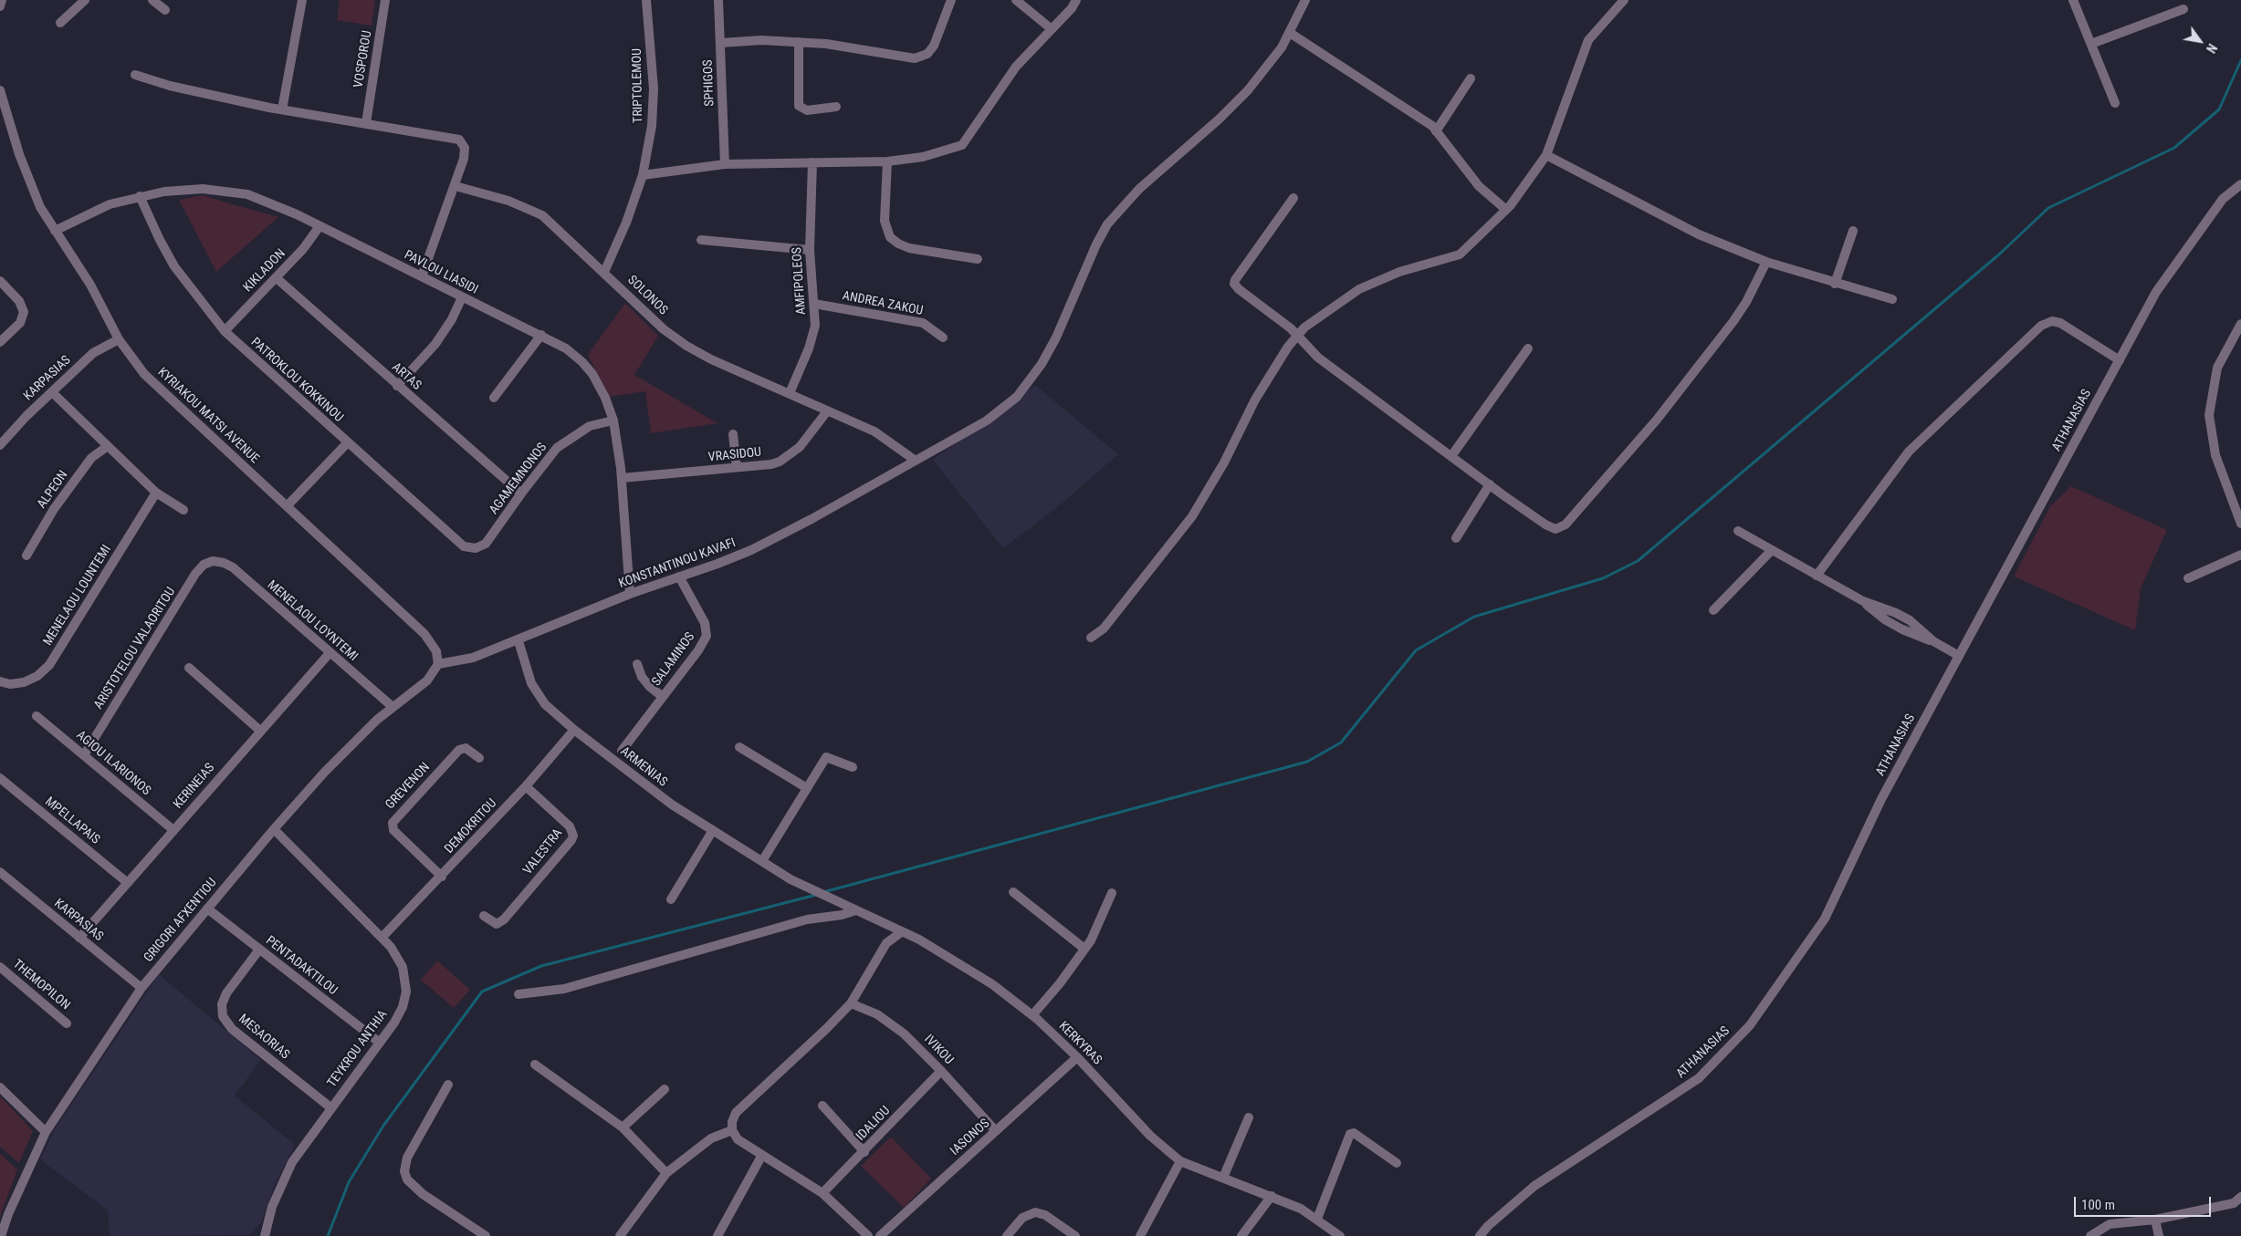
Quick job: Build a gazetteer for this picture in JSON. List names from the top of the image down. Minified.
{"streets":{"street":["VOSPOROU","SPHIGOS","TRIPTOLEMOU","KIKLADON","PAVLOU LIASIDI","AMFIPOLEOS","SOLONOS","ANDREA ZAKOU","ARTAS","KARPASIAS","PATROKLOU KOKKINOU","KYRIAKOU MATSI AVENUE","ATHANASIAS","VRASIDOU","AGAMEMNONOS","ALPEON","KONSTANTINOU KAVAFI","MENELAOU LOUNTEMI","MENELAOU LOYNTEMI","ARISTOTELOU VALAORITOU","SALAMINOS","AGIOU ILARIONOS","ARMENIAS","KERINEIAS","GREVENON","MPELLAPAIS","DEMOKRITOU","VALESTRA","GRIGORI AFXENTIOU","PENTADAKTILOU","THEMOPILON","MESAORIAS","KERKYRAS","TEYKROU ANTHIA","IVIKOU","IDALIOU","IASONOS"]},"crossings":[["TRIPTOLEMOU","SOLONOS"],["KIKLADON","PAVLOU LIASIDI"],["KIKLADON","ARTAS"],["KIKLADON","PATROKLOU KOKKINOU"],["PAVLOU LIASIDI","PATROKLOU KOKKINOU"],["PAVLOU LIASIDI","KYRIAKOU MATSI AVENUE"],["PAVLOU LIASIDI","VRASIDOU"],["PAVLOU LIASIDI","AGAMEMNONOS"],["PAVLOU LIASIDI","KONSTANTINOU KAVAFI"],["AMFIPOLEOS","SOLONOS"],["AMFIPOLEOS","ANDREA ZAKOU"],["SOLONOS","VRASIDOU"],["SOLONOS","KONSTANTINOU KAVAFI"],["ARTAS","AGAMEMNONOS"],["KARPASIAS","KYRIAKOU MATSI AVENUE"],["KARPASIAS","KERINEIAS"],["KARPASIAS","GRIGORI AFXENTIOU"],["PATROKLOU KOKKINOU","AGAMEMNONOS"],["KYRIAKOU MATSI AVENUE","KONSTANTINOU KAVAFI"],["KYRIAKOU MATSI AVENUE","GRIGORI AFXENTIOU"],["KONSTANTINOU KAVAFI","SALAMINOS"],["KONSTANTINOU KAVAFI","ARMENIAS"],["KONSTANTINOU KAVAFI","GRIGORI AFXENTIOU"],["MENELAOU LOYNTEMI","ARISTOTELOU VALAORITOU"],["MENELAOU LOYNTEMI","KERINEIAS"],["MENELAOU LOYNTEMI","GRIGORI AFXENTIOU"],["ARISTOTELOU VALAORITOU","AGIOU ILARIONOS"],["AGIOU ILARIONOS","KERINEIAS"],["ARMENIAS","DEMOKRITOU"],["ARMENIAS","KERKYRAS"],["KERINEIAS","MPELLAPAIS"],["GREVENON","DEMOKRITOU"],["DEMOKRITOU","VALESTRA"],["DEMOKRITOU","TEYKROU ANTHIA"],["GRIGORI AFXENTIOU","PENTADAKTILOU"],["GRIGORI AFXENTIOU","TEYKROU ANTHIA"],["PENTADAKTILOU","MESAORIAS"],["PENTADAKTILOU","TEYKROU ANTHIA"],["MESAORIAS","TEYKROU ANTHIA"],["KERKYRAS","IASONOS"],["IVIKOU","IDALIOU"],["IVIKOU","IASONOS"]],"scale_bar":"100 m","north":"bottom right"}
